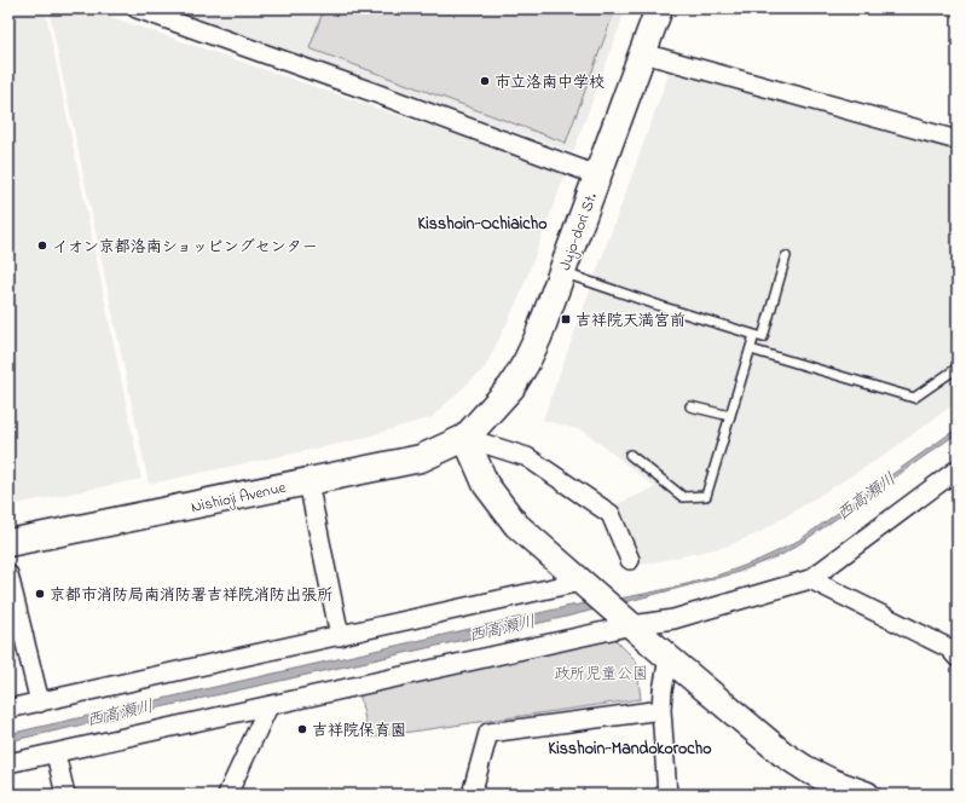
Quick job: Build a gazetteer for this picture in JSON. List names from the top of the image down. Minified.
{"streets":{"main road":["Jujo-dori St.","Nishioji Avenue"]},"crossings":[["Jujo-dori St.","Nishioji Avenue"]],"districts":["Kisshoin-Ochiaicho","Kisshoin-Mandokorocho"],"water":["西高瀬川"],"parks":["政所児童公園"],"places":{"other":["市立洛南中学校","イオン京都洛南ショッピングセンター","京都市消防局南消防署吉祥院消防出張所","吉祥院保育園"],"transit":["吉祥院天満宮前"]}}
